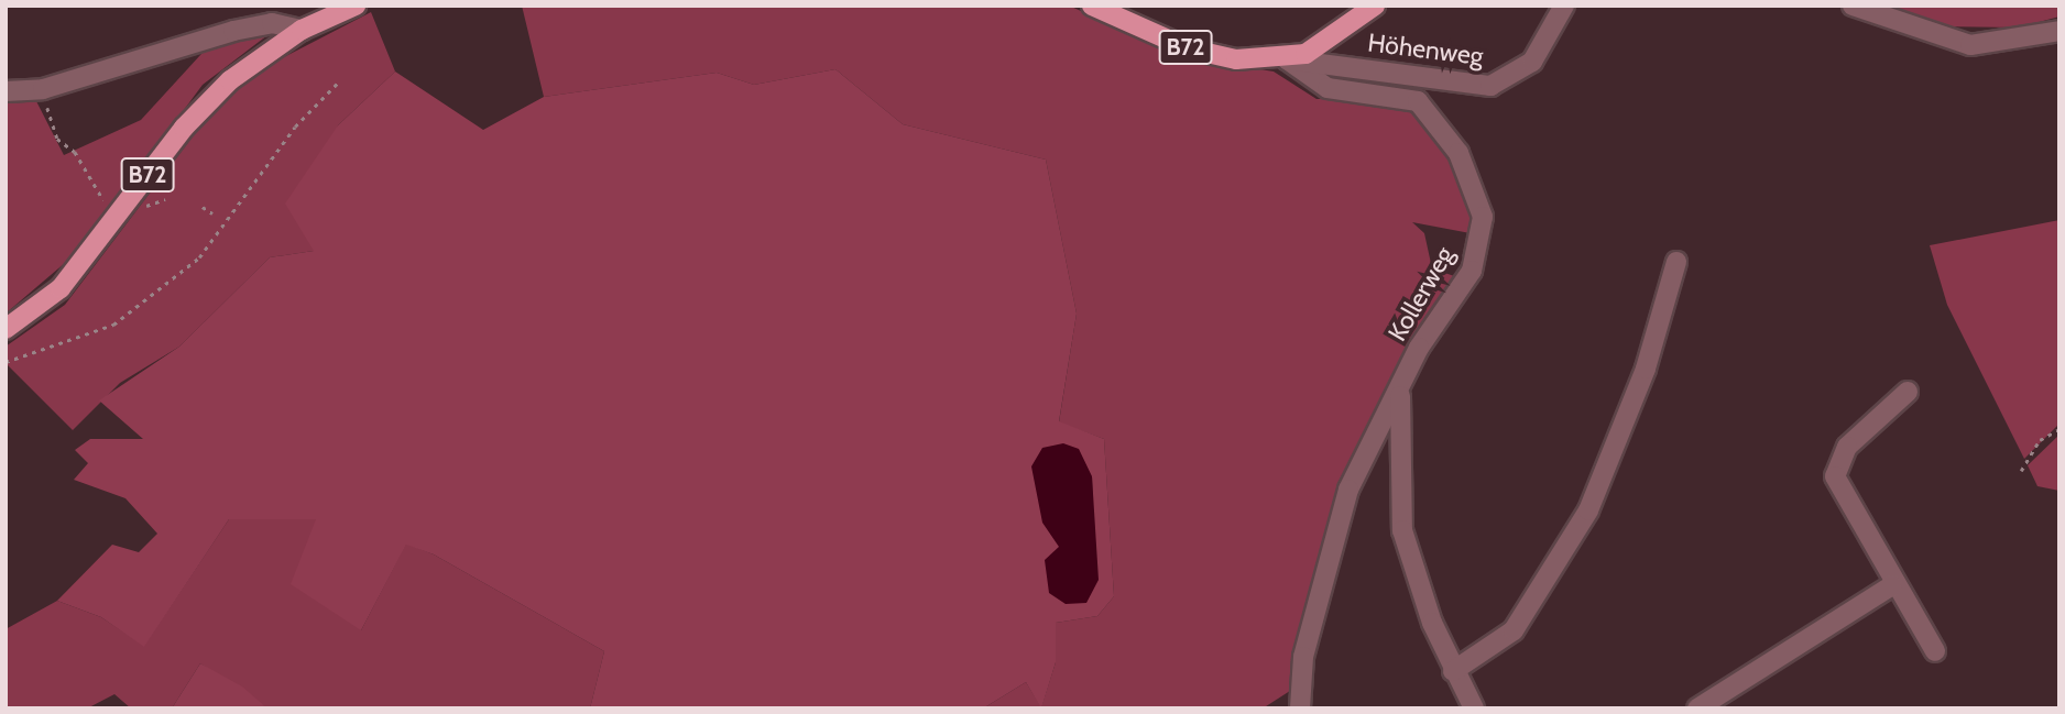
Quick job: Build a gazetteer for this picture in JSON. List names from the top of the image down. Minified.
{"streets":{"main road":["B72"],"street":["Höhenweg","Kollerweg"]},"crossings":[["B72","Höhenweg"],["B72","Kollerweg"],["Höhenweg","Kollerweg"]]}
